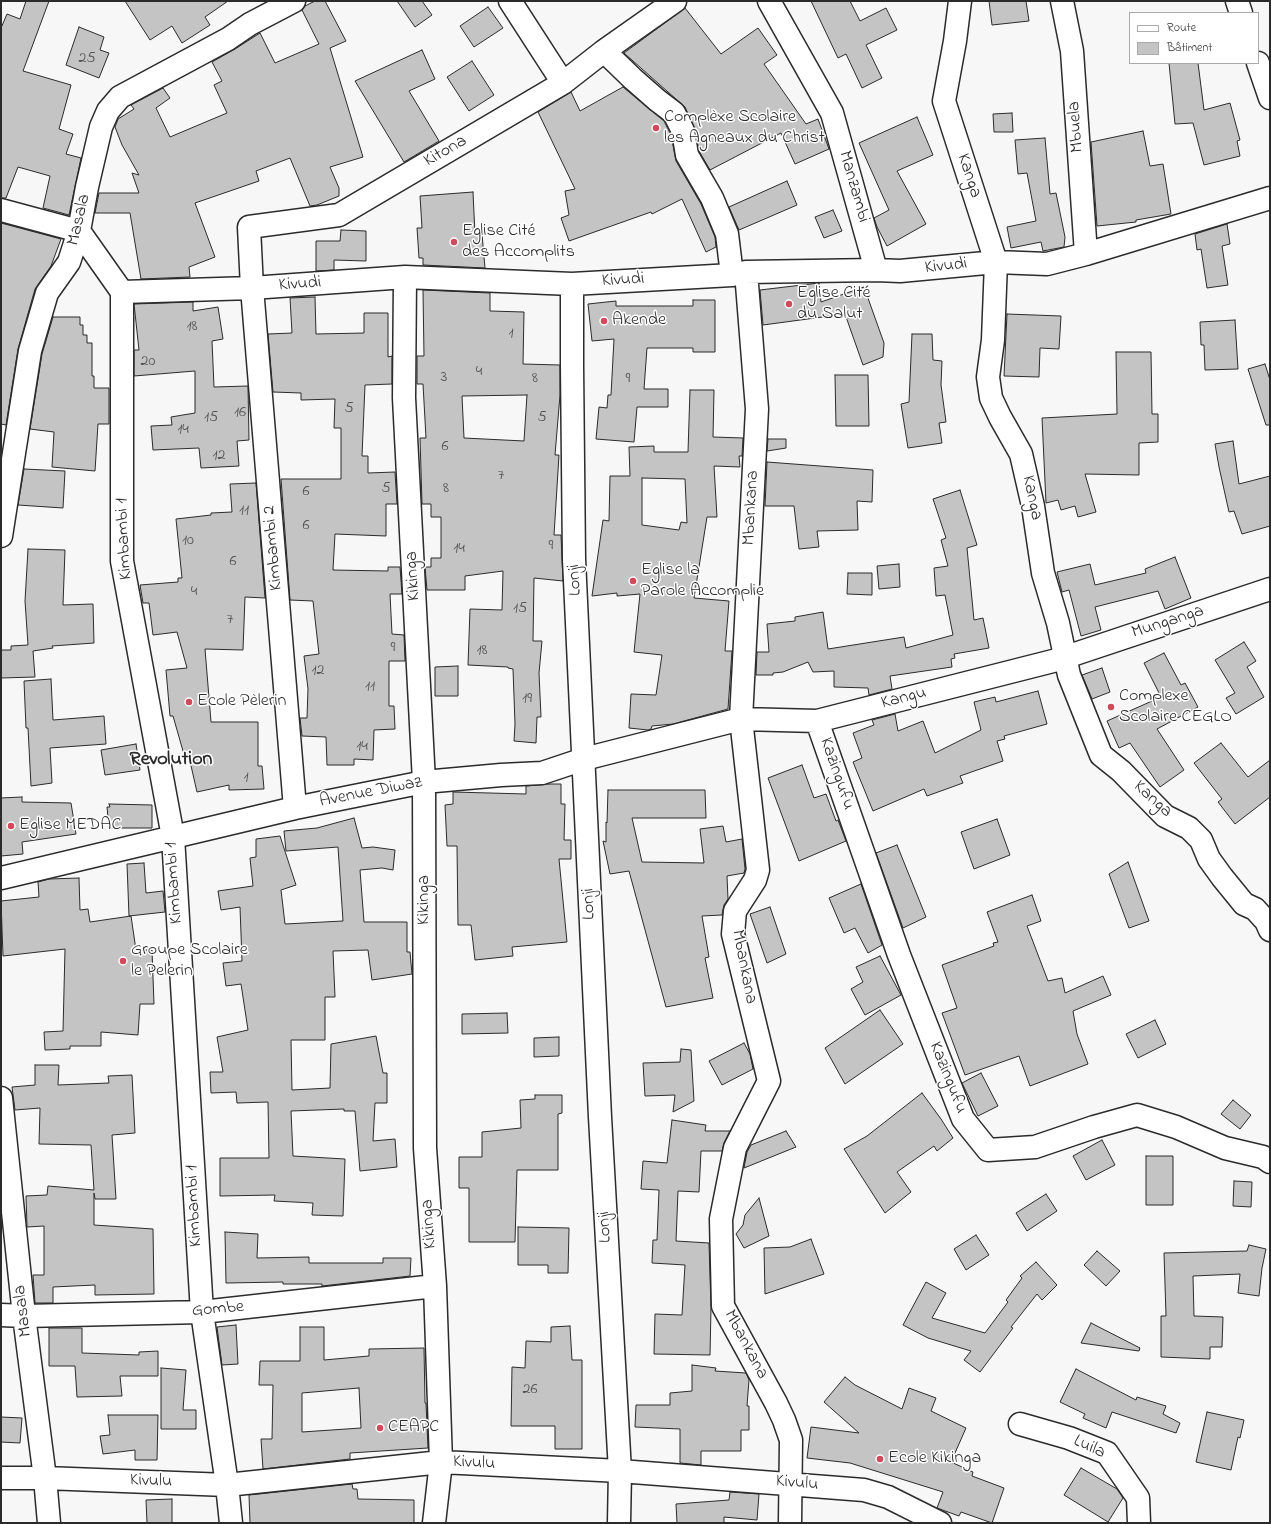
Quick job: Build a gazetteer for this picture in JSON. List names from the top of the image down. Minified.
{"streets":{"street":["Mbuela","Kitona","Kanga","Manzambi","Masala","Kivudi","Mbankana","Kimbambi 1","Kimbambi 2","Kikinga","Lonji","Munganga","Kangu","Kazingufu","Avenue Diwaz","Gombe","Luila","Kivulu"]},"crossings":[["Mbuela","Kivudi"],["Kitona","Kivudi"],["Kitona","Mbankana"],["Kitona","Kimbambi 2"],["Kanga","Kivudi"],["Kanga","Munganga"],["Kanga","Kangu"],["Manzambi","Kivudi"],["Masala","Gombe"],["Masala","Kivulu"],["Kivudi","Mbankana"],["Kivudi","Kimbambi 1"],["Kivudi","Kimbambi 2"],["Kivudi","Kikinga"],["Kivudi","Lonji"],["Mbankana","Kangu"],["Mbankana","Avenue Diwaz"],["Mbankana","Kivulu"],["Kimbambi 1","Avenue Diwaz"],["Kimbambi 1","Gombe"],["Kimbambi 1","Kivulu"],["Kimbambi 2","Avenue Diwaz"],["Kikinga","Avenue Diwaz"],["Kikinga","Gombe"],["Kikinga","Kivulu"],["Lonji","Avenue Diwaz"],["Lonji","Kivulu"],["Munganga","Kangu"],["Kangu","Kazingufu"],["Kangu","Avenue Diwaz"]],"districts":["Revolution"],"places":["Complèxe Scolaire les Agneaux du Christ","Eglise Cité des Accomplits","Eglise Cité du Salut","Akende","Eglise la Parole Accomplie","Ecole Pèlerin","Complexe Scolaire CEGLO","Eglise MEDAC","Groupe Scolaire le Pelerin","CEAPC","Ecole Kikinga"],"house_numbers":["25","18","1","20","4","3","8","9","5","16","15","5","14","6","12","7","5","8","6","11","6","10","9","14","6","4","15","7","9","18","12","11","19","14","1","26"],"legend":["Route","Bâtiment"]}
